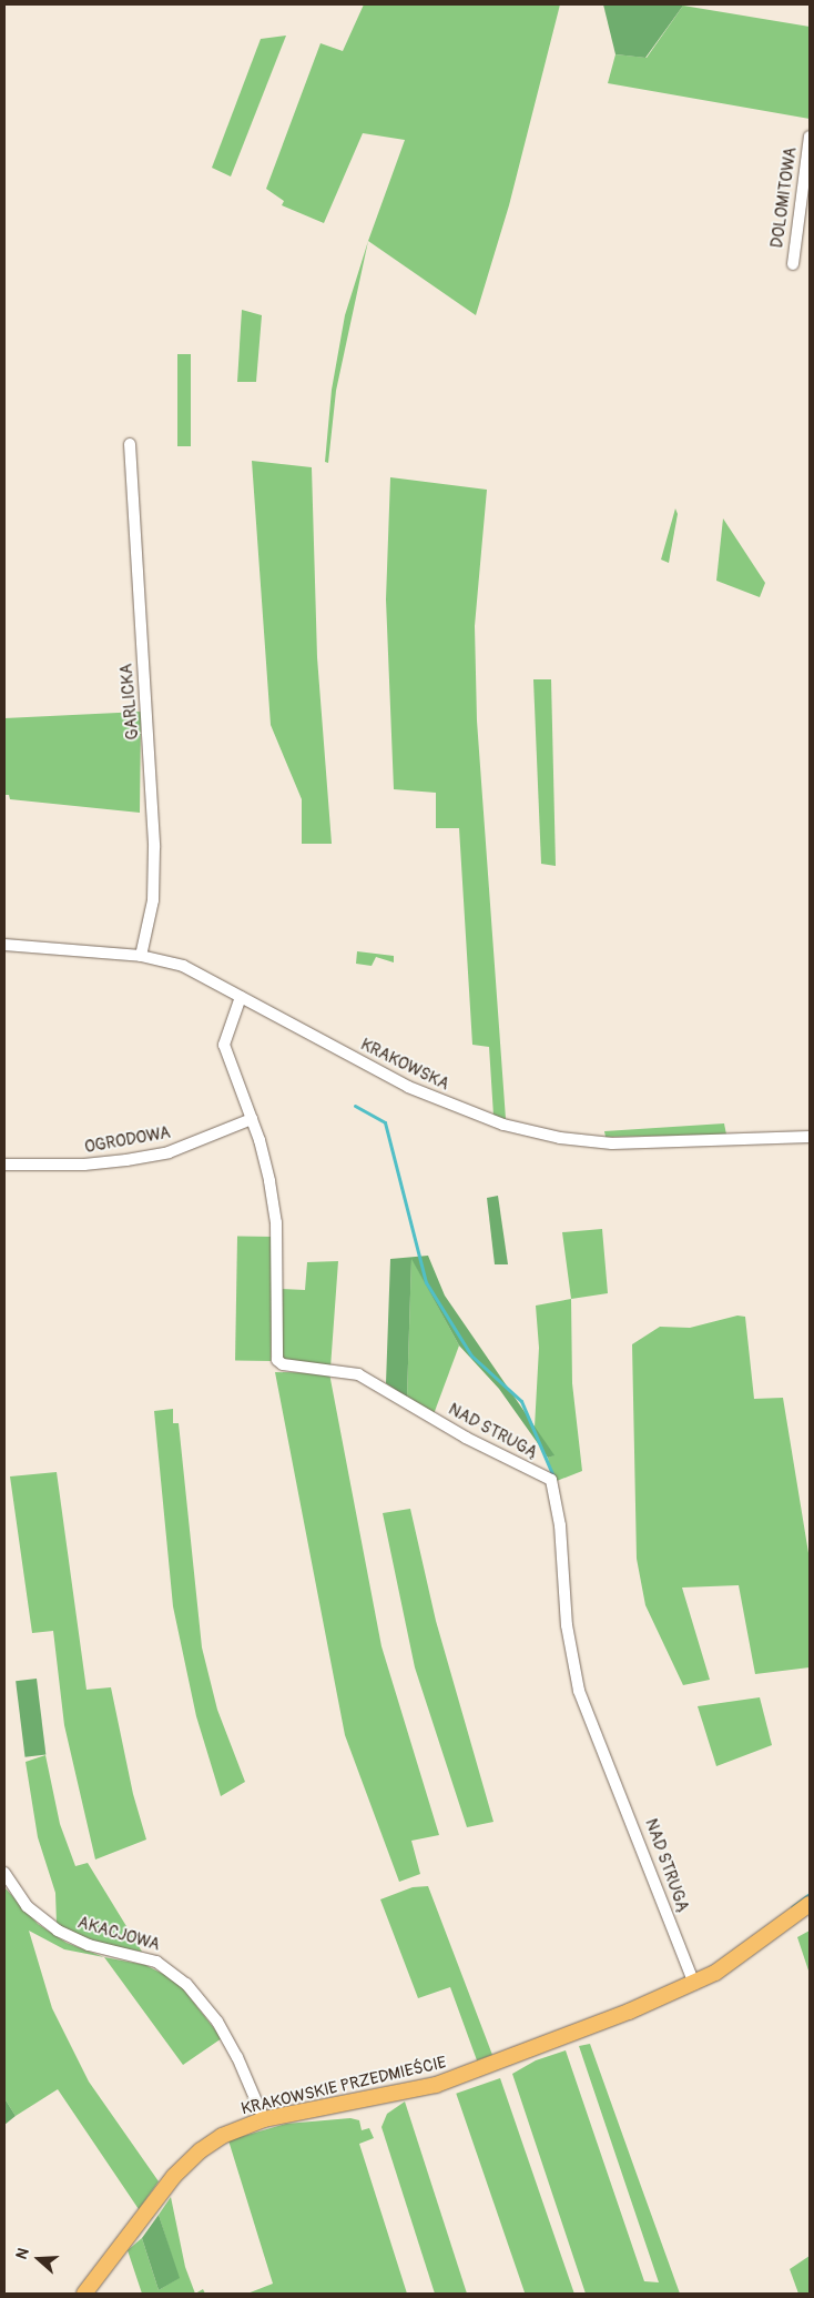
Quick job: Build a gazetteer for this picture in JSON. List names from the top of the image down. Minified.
{"streets":{"main road":["KRAKOWSKIE PRZEDMIEŚCIE"],"street":["DOLOMITOWA","GARLICKA","KRAKOWSKA","OGRODOWA","NAD STRUGĄ","AKACJOWA"]},"crossings":[["GARLICKA","KRAKOWSKA"],["KRAKOWSKA","NAD STRUGĄ"],["OGRODOWA","NAD STRUGĄ"],["NAD STRUGĄ","KRAKOWSKIE PRZEDMIEŚCIE"],["AKACJOWA","KRAKOWSKIE PRZEDMIEŚCIE"]],"north":"left"}
